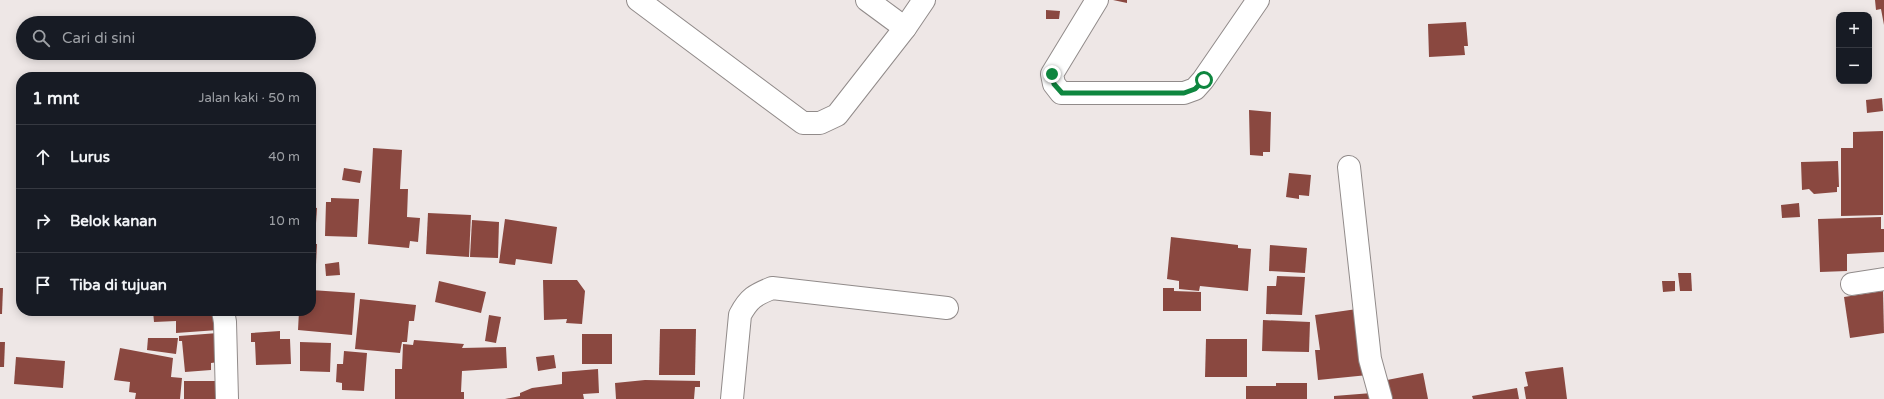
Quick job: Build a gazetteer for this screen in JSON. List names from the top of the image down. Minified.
{"page":{"map_buttons":["+","−"],"search":"Cari di sini","heading":["1 mnt","Jalan kaki · 50 m"],"list":[["Lurus","40 m"],["Belok kanan","10 m"],"Tiba di tujuan"]}}
